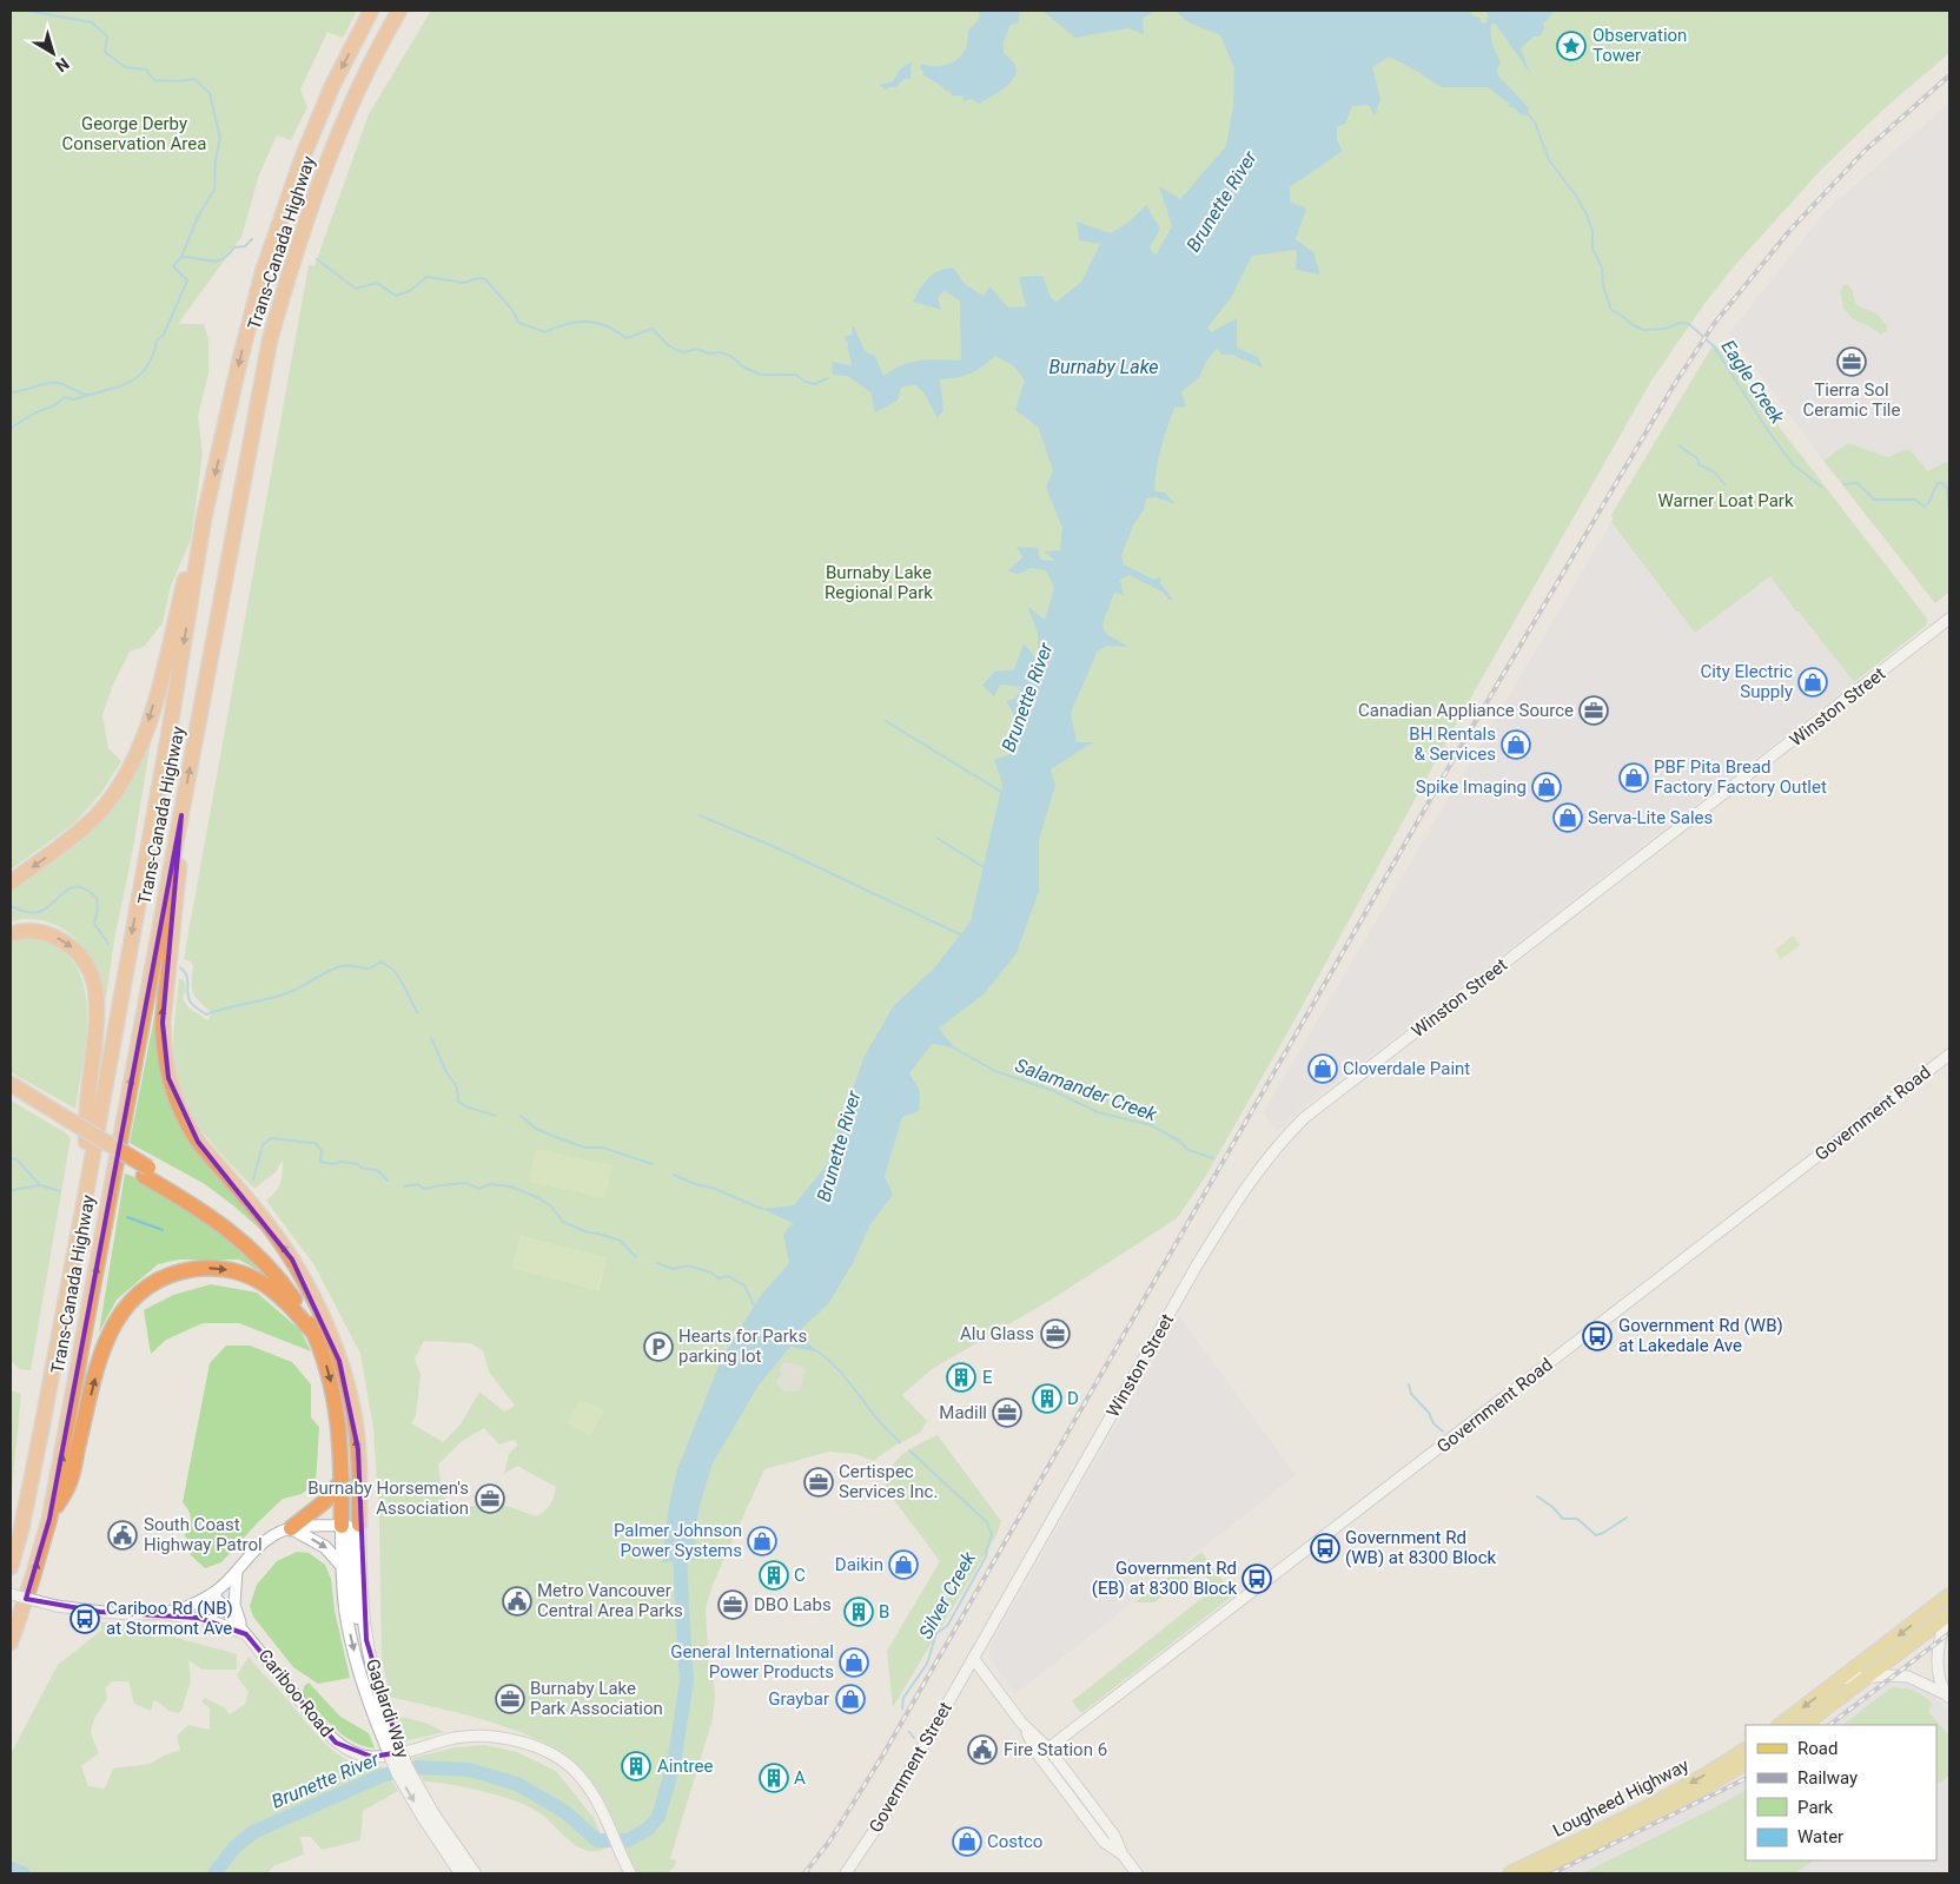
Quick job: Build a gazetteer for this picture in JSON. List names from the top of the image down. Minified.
{"streets":{"highway":["Trans-Canada Highway"],"main road":["Gaglardi Way","Lougheed Highway"],"street":["Winston Street","Government Road","Cariboo Road","Government Street"]},"crossings":[["Winston Street","Government Street"]],"water":["Brunette River","Burnaby Lake","Eagle Creek","Salamander Creek","Silver Creek"],"parks":["George Derby Conservation Area","Warner Loat Park","Burnaby Lake Regional Park"],"places":{"place":["Observation Tower"],"office":["Tierra Sol Ceramic Tile","Canadian Appliance Source","Alu Glass","Madill","Certispec Services Inc.","Burnaby Horsemen's Association","DBO Labs","Burnaby Lake Park Association"],"shop":["City Electric Supply","BH Rentals & Services","PBF Pita Bread Factory Factory Outlet","Spike Imaging","Serva-Lite Sales","Cloverdale Paint","Palmer Johnson Power Systems","Daikin","General International Power Products","Graybar","Costco"],"bus stop":["Government Rd (WB) at Lakedale Ave","Government Rd (WB) at 8300 Block","Government Rd (EB) at 8300 Block","Cariboo Rd (NB) at Stormont Ave"],"parking":["Hearts for Parks parking lot"],"building":["E","D","C","B","Aintree","A"],"public building":["South Coast Highway Patrol","Metro Vancouver Central Area Parks","Fire Station 6"]},"legend":["Road","Railway","Park","Water"],"north":"bottom right"}
